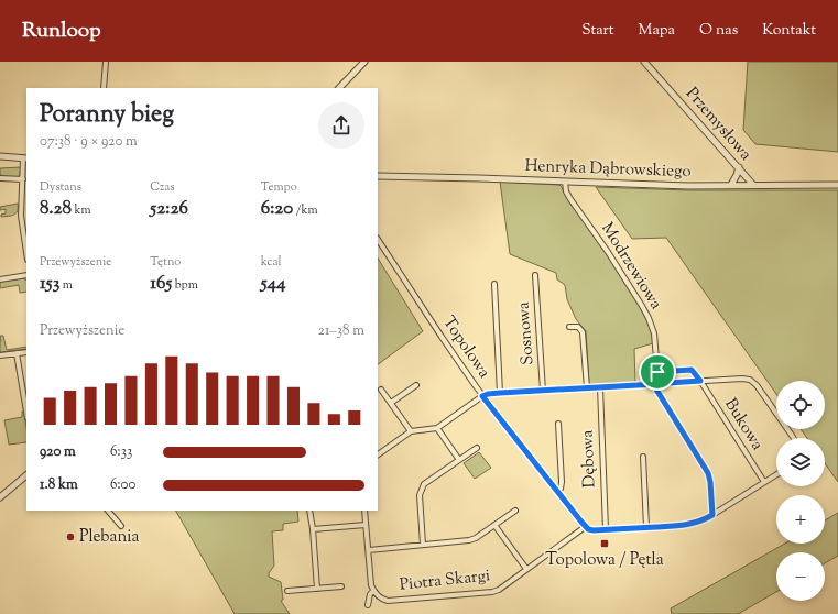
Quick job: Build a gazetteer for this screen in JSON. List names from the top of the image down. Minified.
{"streets":{"street":["Przemysłowa","Henryka Dąbrowskiego","Modrzewiowa","Sosnowa","Topolowa","Bukowa","Dębowa","Piotra Skargi"]},"crossings":[["Przemysłowa","Henryka Dąbrowskiego"],["Henryka Dąbrowskiego","Modrzewiowa"],["Topolowa","Piotra Skargi"]],"places":{"other":["Plebania"],"transit":["Topolowa / Pętla"]},"page":{"header":"Runloop","nav":["Start","Mapa","O nas","Kontakt"],"heading":["Poranny bieg","07:38 · 9 × 920 m"],"stats":[["Dystans","8.28 km"],["Czas","52:26"],["Tempo","6:20 /km"],["Przewyższenie","153 m"],["Tętno","165 bpm"],["kcal","544"]],"chart":["Przewyższenie","21–38 m"],"map_buttons":["+","−"],"list":[{"name":"920 m","note":"6:33"},{"name":"1.8 km","note":"6:00"}]}}
